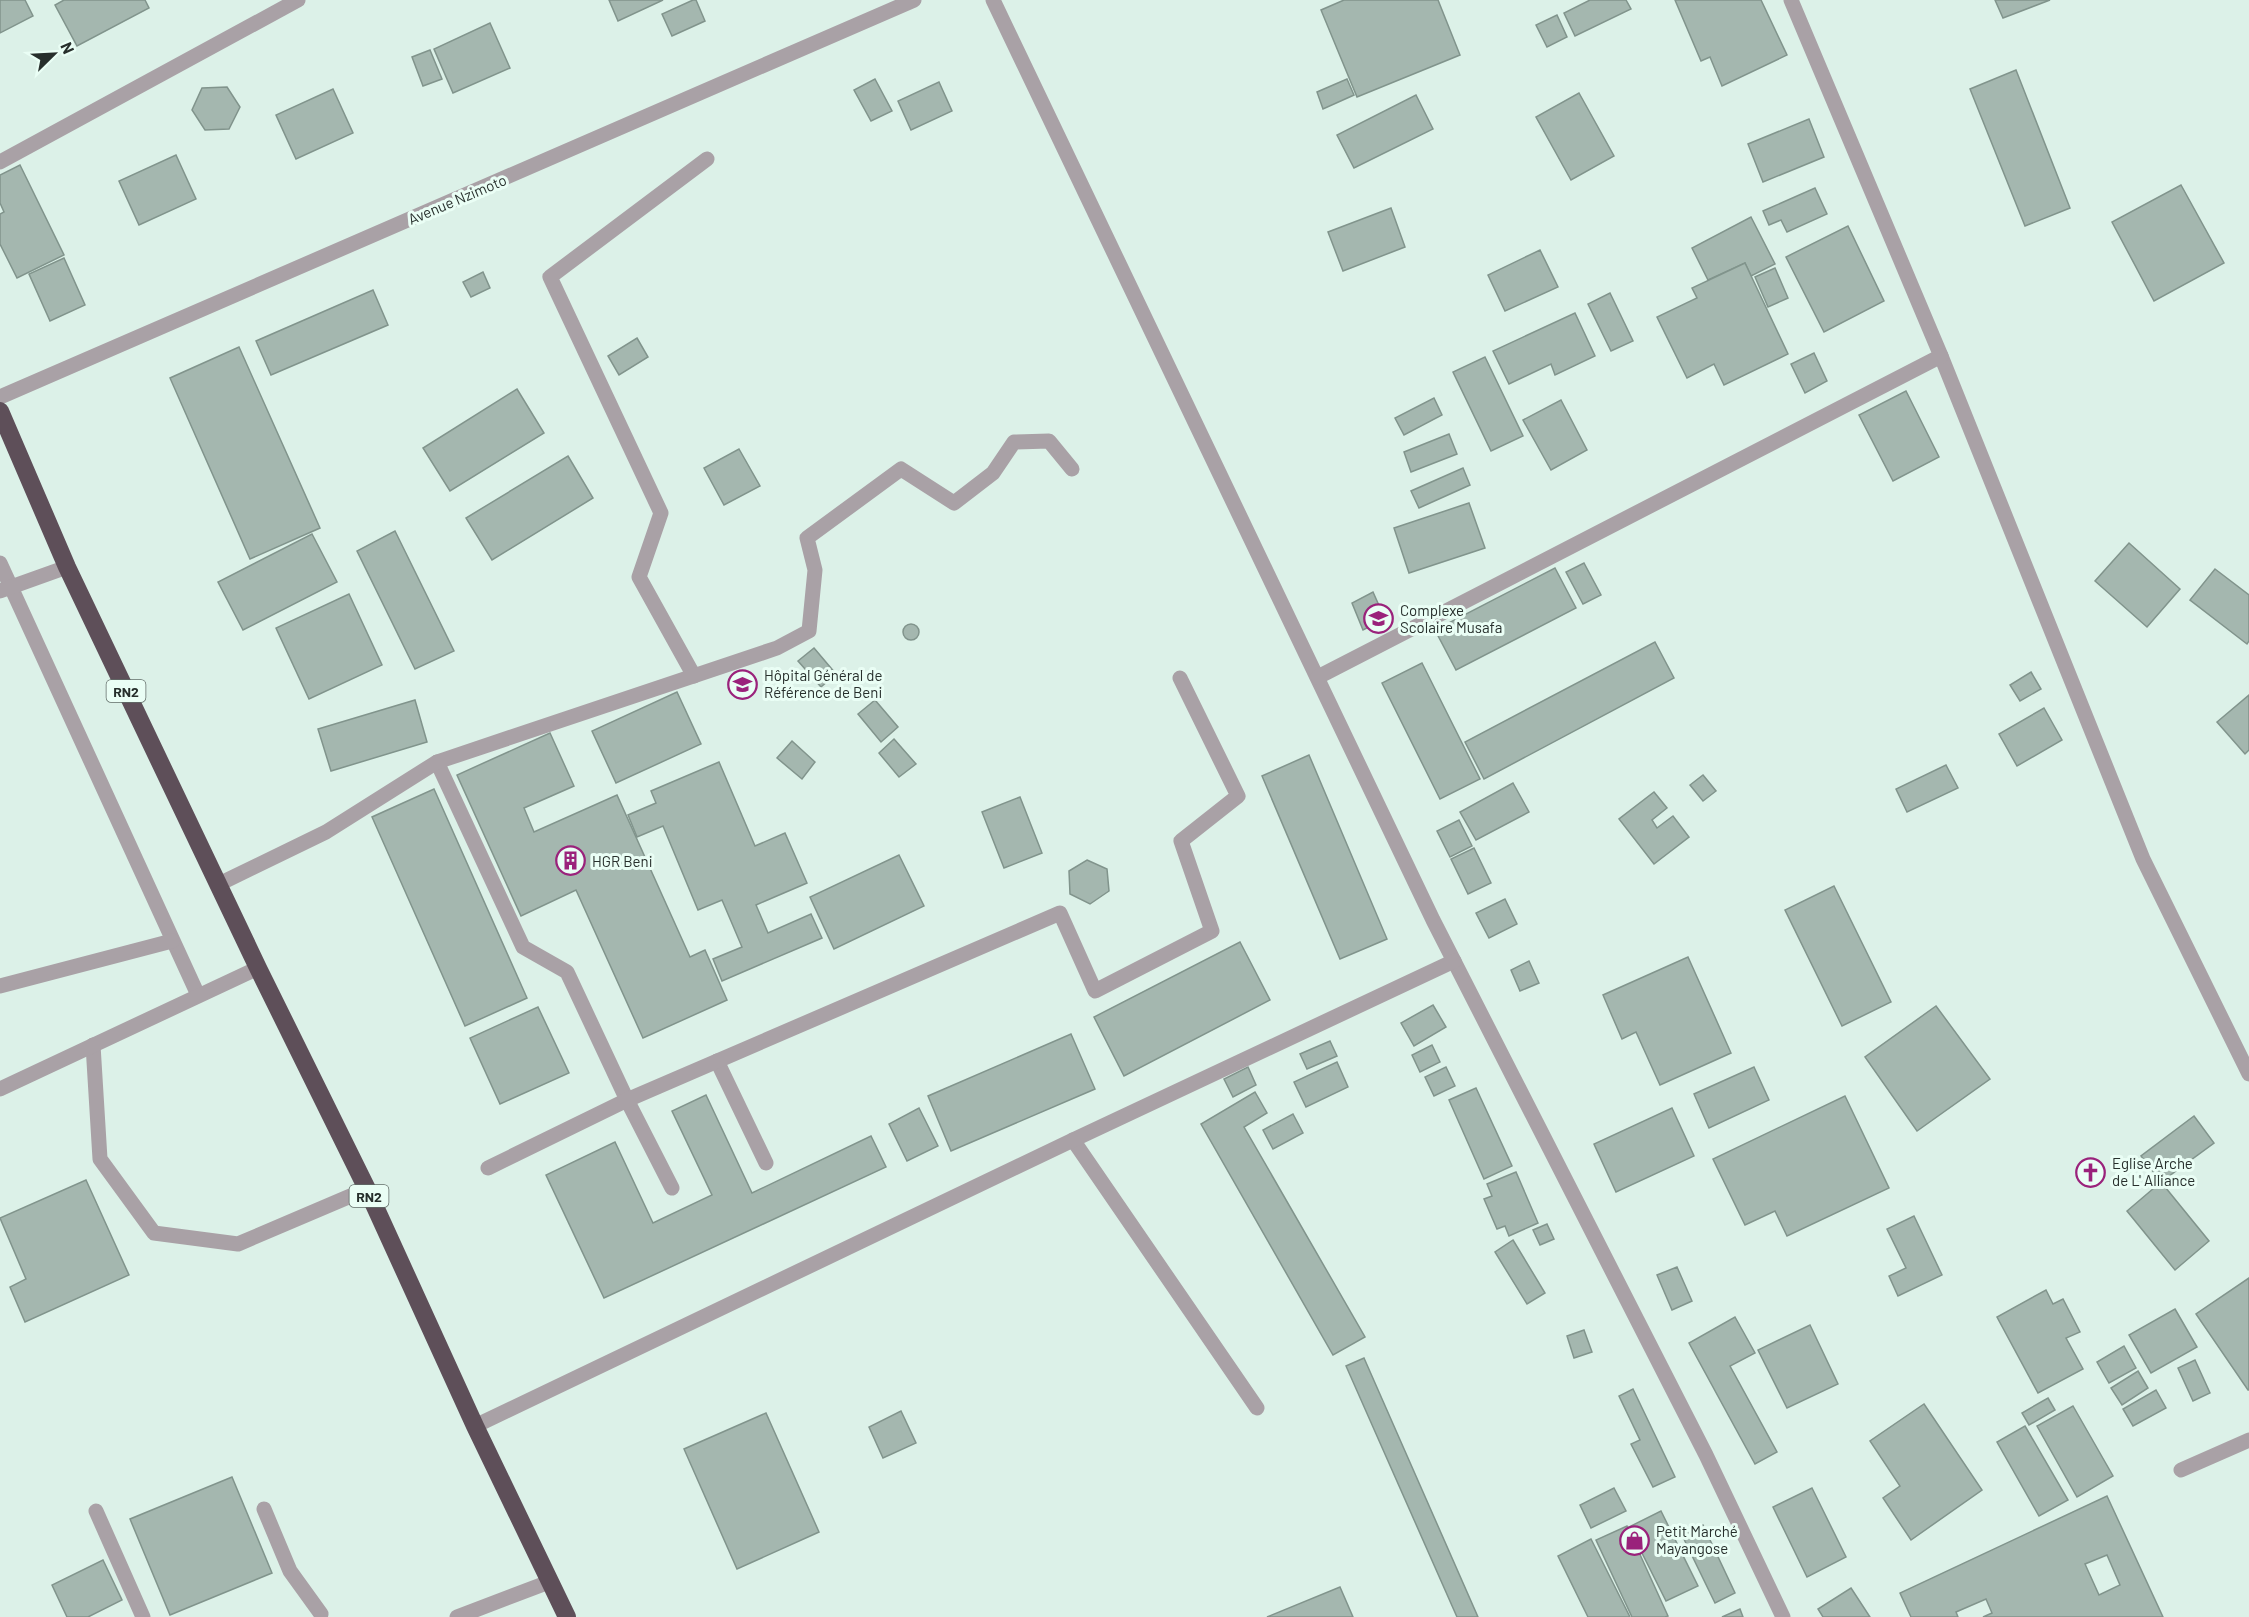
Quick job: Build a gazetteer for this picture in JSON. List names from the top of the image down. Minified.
{"streets":{"highway":["RN2"],"street":["Avenue Nzimoto"]},"places":{"school or university":["Complexe Scolaire Musafa","Hôpital Général de Référence de Beni"],"building":["HGR Beni"],"church":["Eglise Arche de L' Alliance"],"shop":["Petit Marché Mayangose"]},"north":"top right"}
